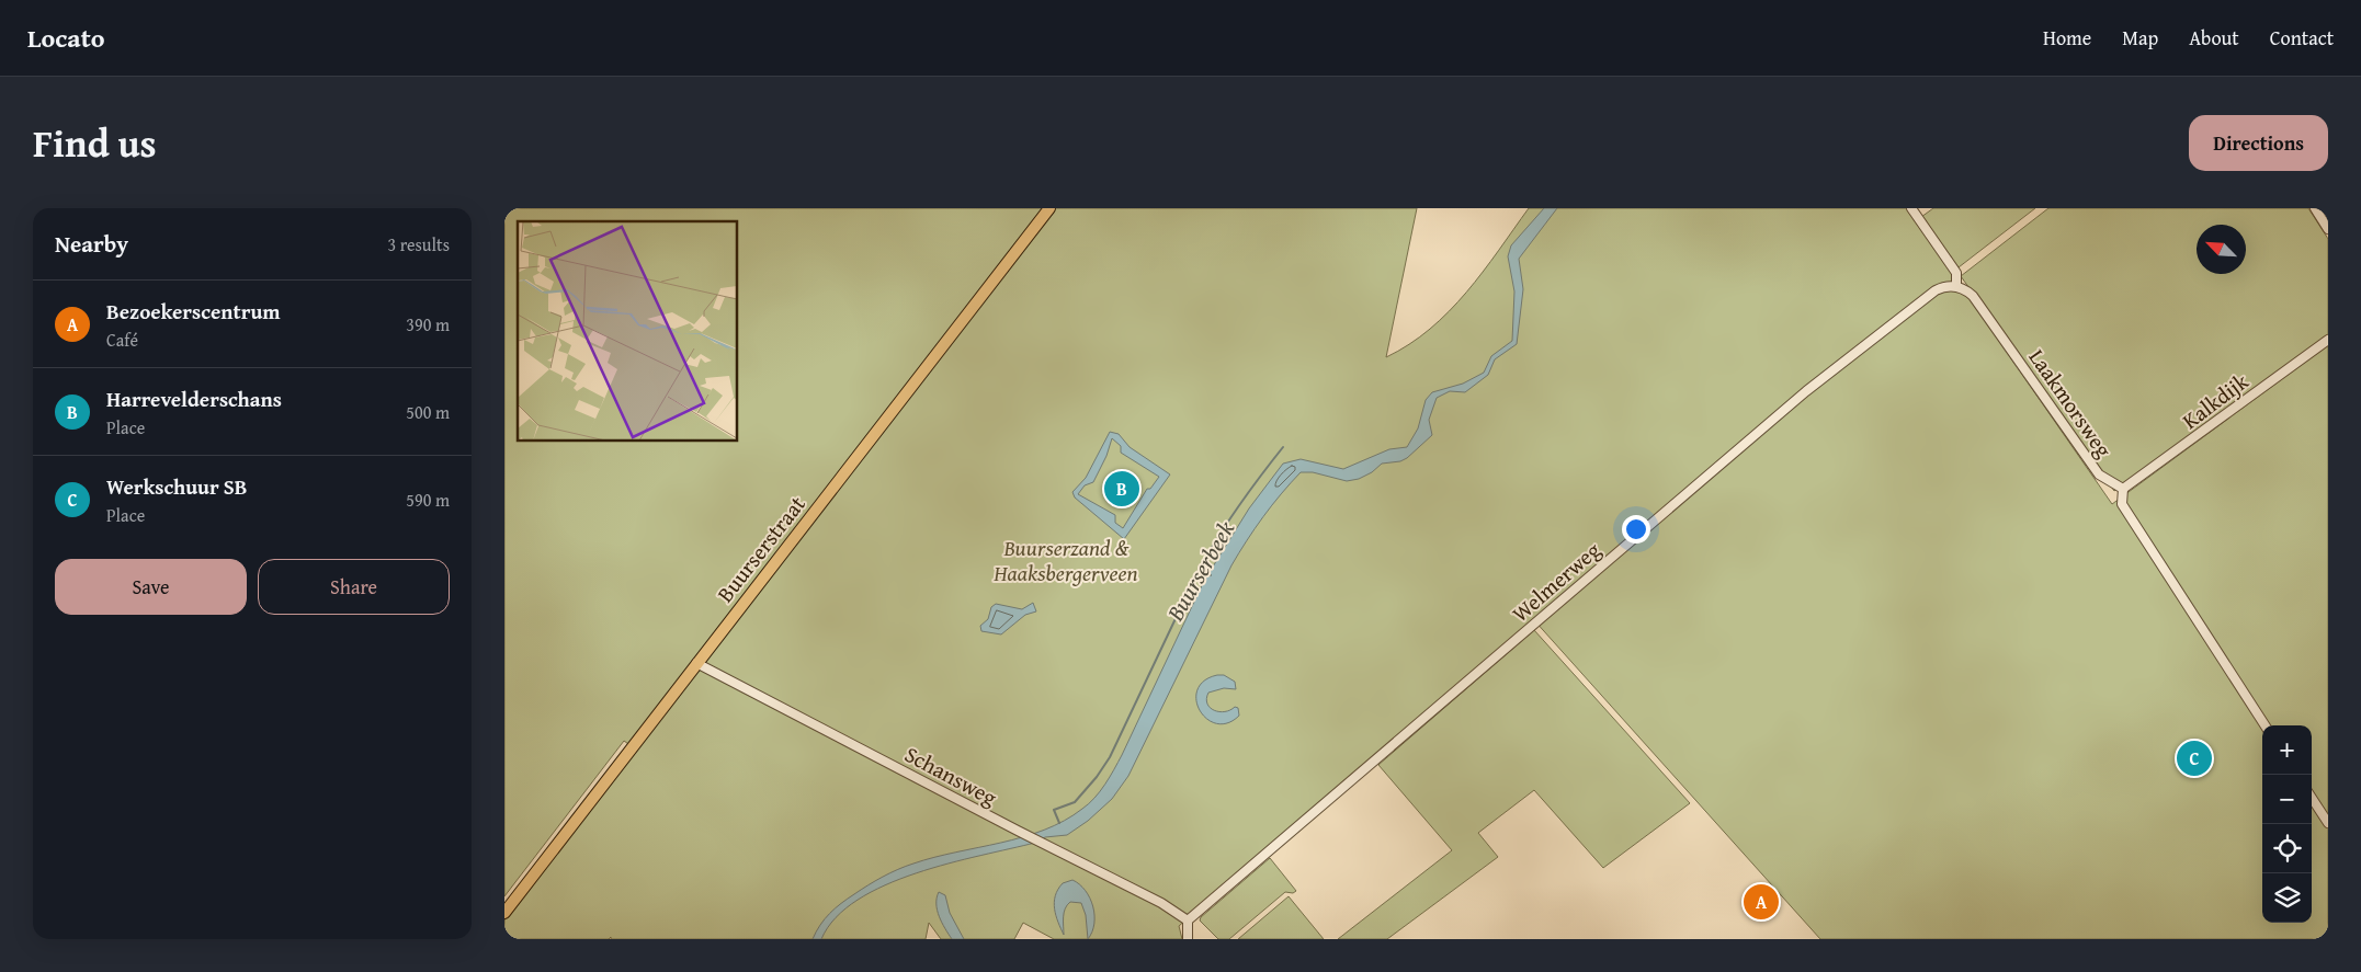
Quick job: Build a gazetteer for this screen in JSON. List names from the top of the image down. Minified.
{"streets":{"main road":["Buurserstraat"],"street":["Kalkdijk","Laakmorsweg","Welmerweg","Schansweg"]},"crossings":[["Kalkdijk","Laakmorsweg"],["Laakmorsweg","Welmerweg"],["Buurserstraat","Schansweg"],["Welmerweg","Schansweg"]],"water":["Buurserbeek"],"parks":["Buurserzand & Haaksbergerveen"],"north":"top left","page":{"header":"Locato","nav":["Home","Map","About","Contact"],"title":"Find us","buttons":["Directions",["Save","Share"]],"heading":["Nearby","3 results"],"list":[{"mark":"A","name":"Bezoekerscentrum","note":"Café","value":"390 m"},{"mark":"B","name":"Harrevelderschans","note":"Place","value":"500 m"},{"mark":"C","name":"Werkschuur SB","note":"Place","value":"590 m"}],"pins":["B","C","A"],"map_buttons":["+","−"]}}
